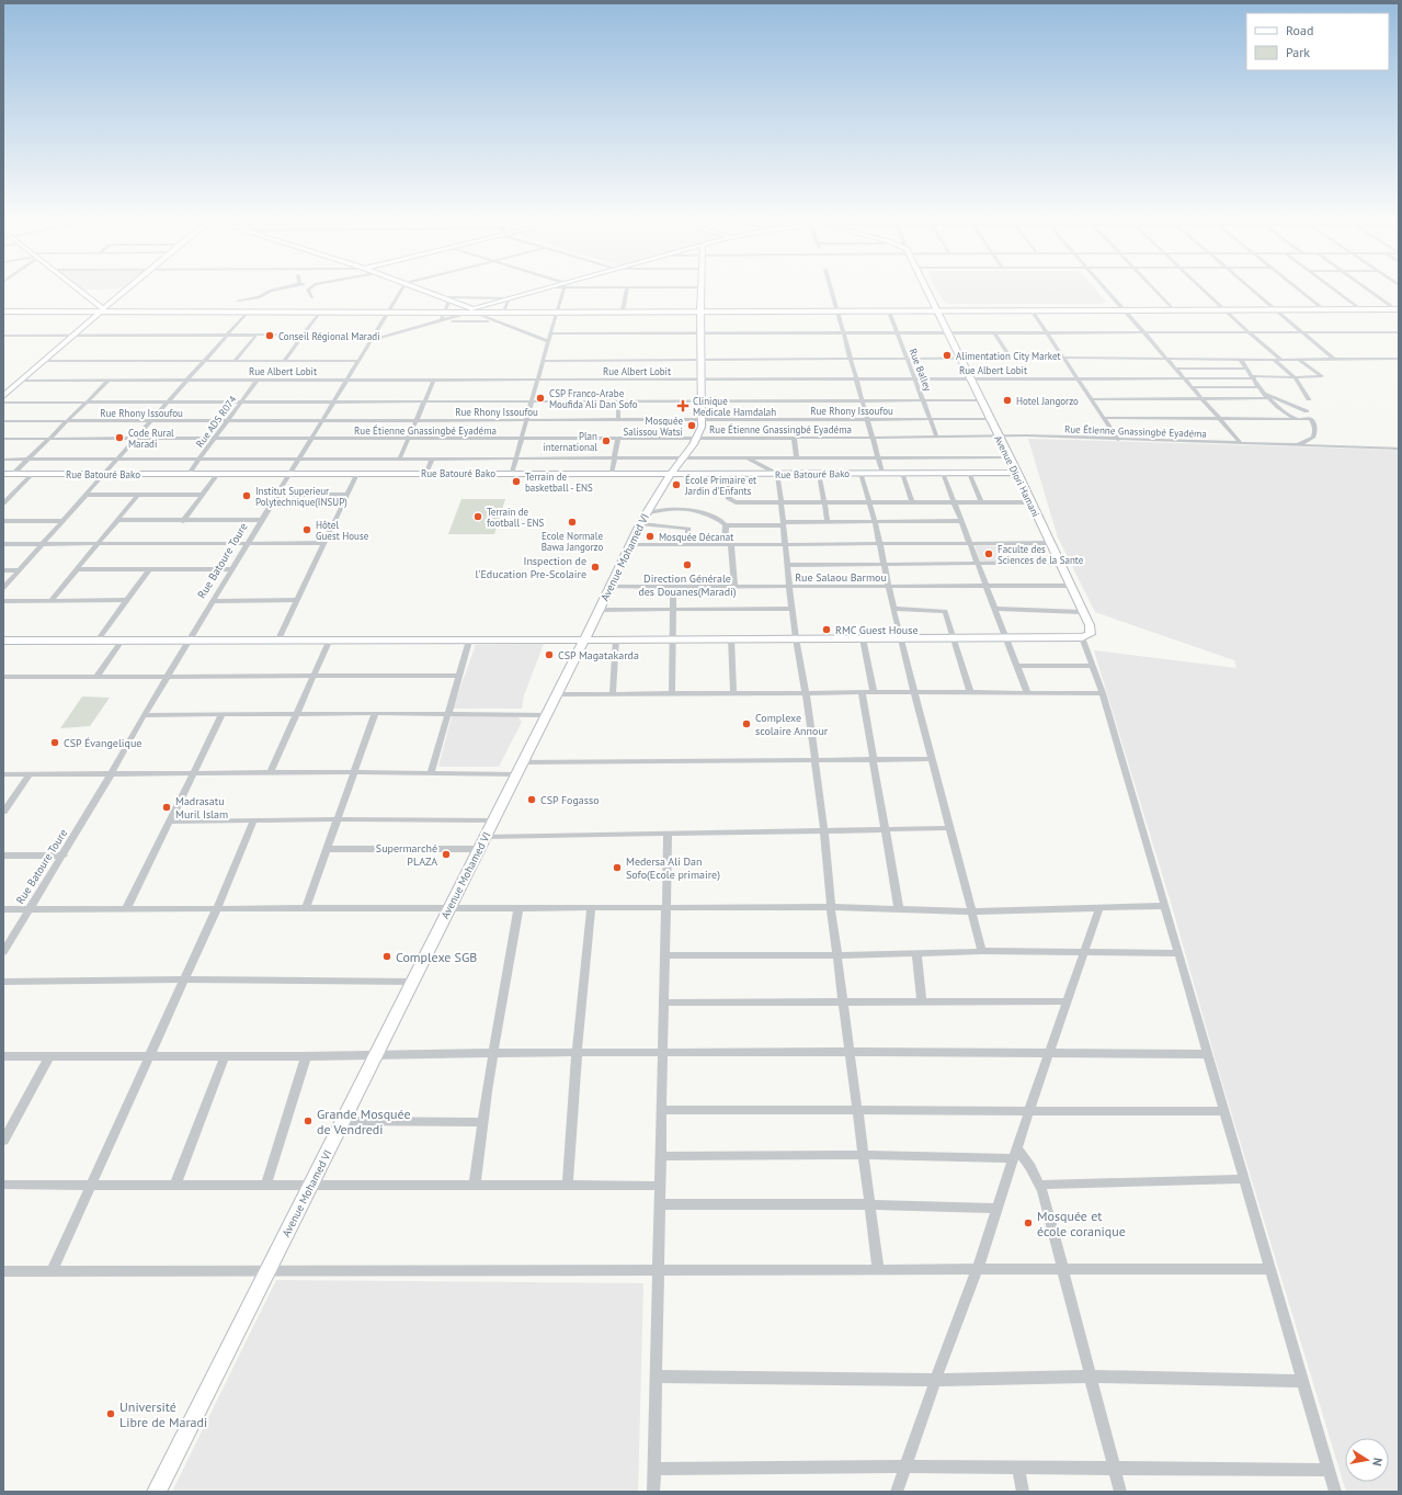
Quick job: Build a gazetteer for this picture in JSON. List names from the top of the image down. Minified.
{"streets":{"street":["Rue Balley","Rue Albert Lobit","Rue Rhony Issoufou","Rue ADS R074","Rue Étienne Gnassingbé Eyadéma","Rue Batouré Bako","Avenue Diori Hamani","Avenue Mohamed VI","Rue Batoure Toure","Rue Salaou Barmou"]},"crossings":[["Rue Balley","Rue Albert Lobit"],["Rue Balley","Rue Rhony Issoufou"],["Rue Balley","Rue Étienne Gnassingbé Eyadéma"],["Rue Albert Lobit","Rue ADS R074"],["Rue Albert Lobit","Avenue Diori Hamani"],["Rue Albert Lobit","Avenue Mohamed VI"],["Rue Albert Lobit","Rue Batoure Toure"],["Rue Rhony Issoufou","Rue ADS R074"],["Rue Rhony Issoufou","Avenue Diori Hamani"],["Rue Rhony Issoufou","Avenue Mohamed VI"],["Rue Rhony Issoufou","Rue Batoure Toure"],["Rue ADS R074","Rue Étienne Gnassingbé Eyadéma"],["Rue ADS R074","Rue Batouré Bako"],["Rue Étienne Gnassingbé Eyadéma","Avenue Diori Hamani"],["Rue Étienne Gnassingbé Eyadéma","Avenue Mohamed VI"],["Rue Étienne Gnassingbé Eyadéma","Rue Batoure Toure"],["Rue Batouré Bako","Avenue Diori Hamani"],["Rue Batouré Bako","Avenue Mohamed VI"],["Rue Batouré Bako","Rue Batoure Toure"],["Avenue Diori Hamani","Rue Salaou Barmou"],["Avenue Mohamed VI","Rue Salaou Barmou"]],"places":{"other":["Conseil Régional Maradi","Alimentation City Market","CSP Franco-Arabe Moufida Ali Dan Sofo","Hotel Jangorzo","Mosquée Salissou Watsi","Code Rural Maradi","Plan international","Terrain de basketball - ENS","École Primaire et Jardin d'Enfants","Institut Superieur Polytechnique(INSUP)","Terrain de football - ENS","Ecole Normale Bawa Jangorzo","Hôtel Guest House","Mosquée Décanat","Faculte des Sciences de la Sante","Direction Générale des Douanes(Maradi)","Inspection de l'Education Pre-Scolaire","RMC Guest House","CSP Magatakarda","Complexe scolaire Annour","CSP Évangelique","CSP Fogasso","Madrasatu Muril Islam","Supermarché PLAZA","Medersa Ali Dan Sofo(Ecole primaire)","Complexe SGB","Grande Mosquée de Vendredi","Mosquée et école coranique","Université Libre de Maradi"],"health":["Clinique Medicale Hamdalah"]},"legend":["Road","Park"],"north":"right"}
